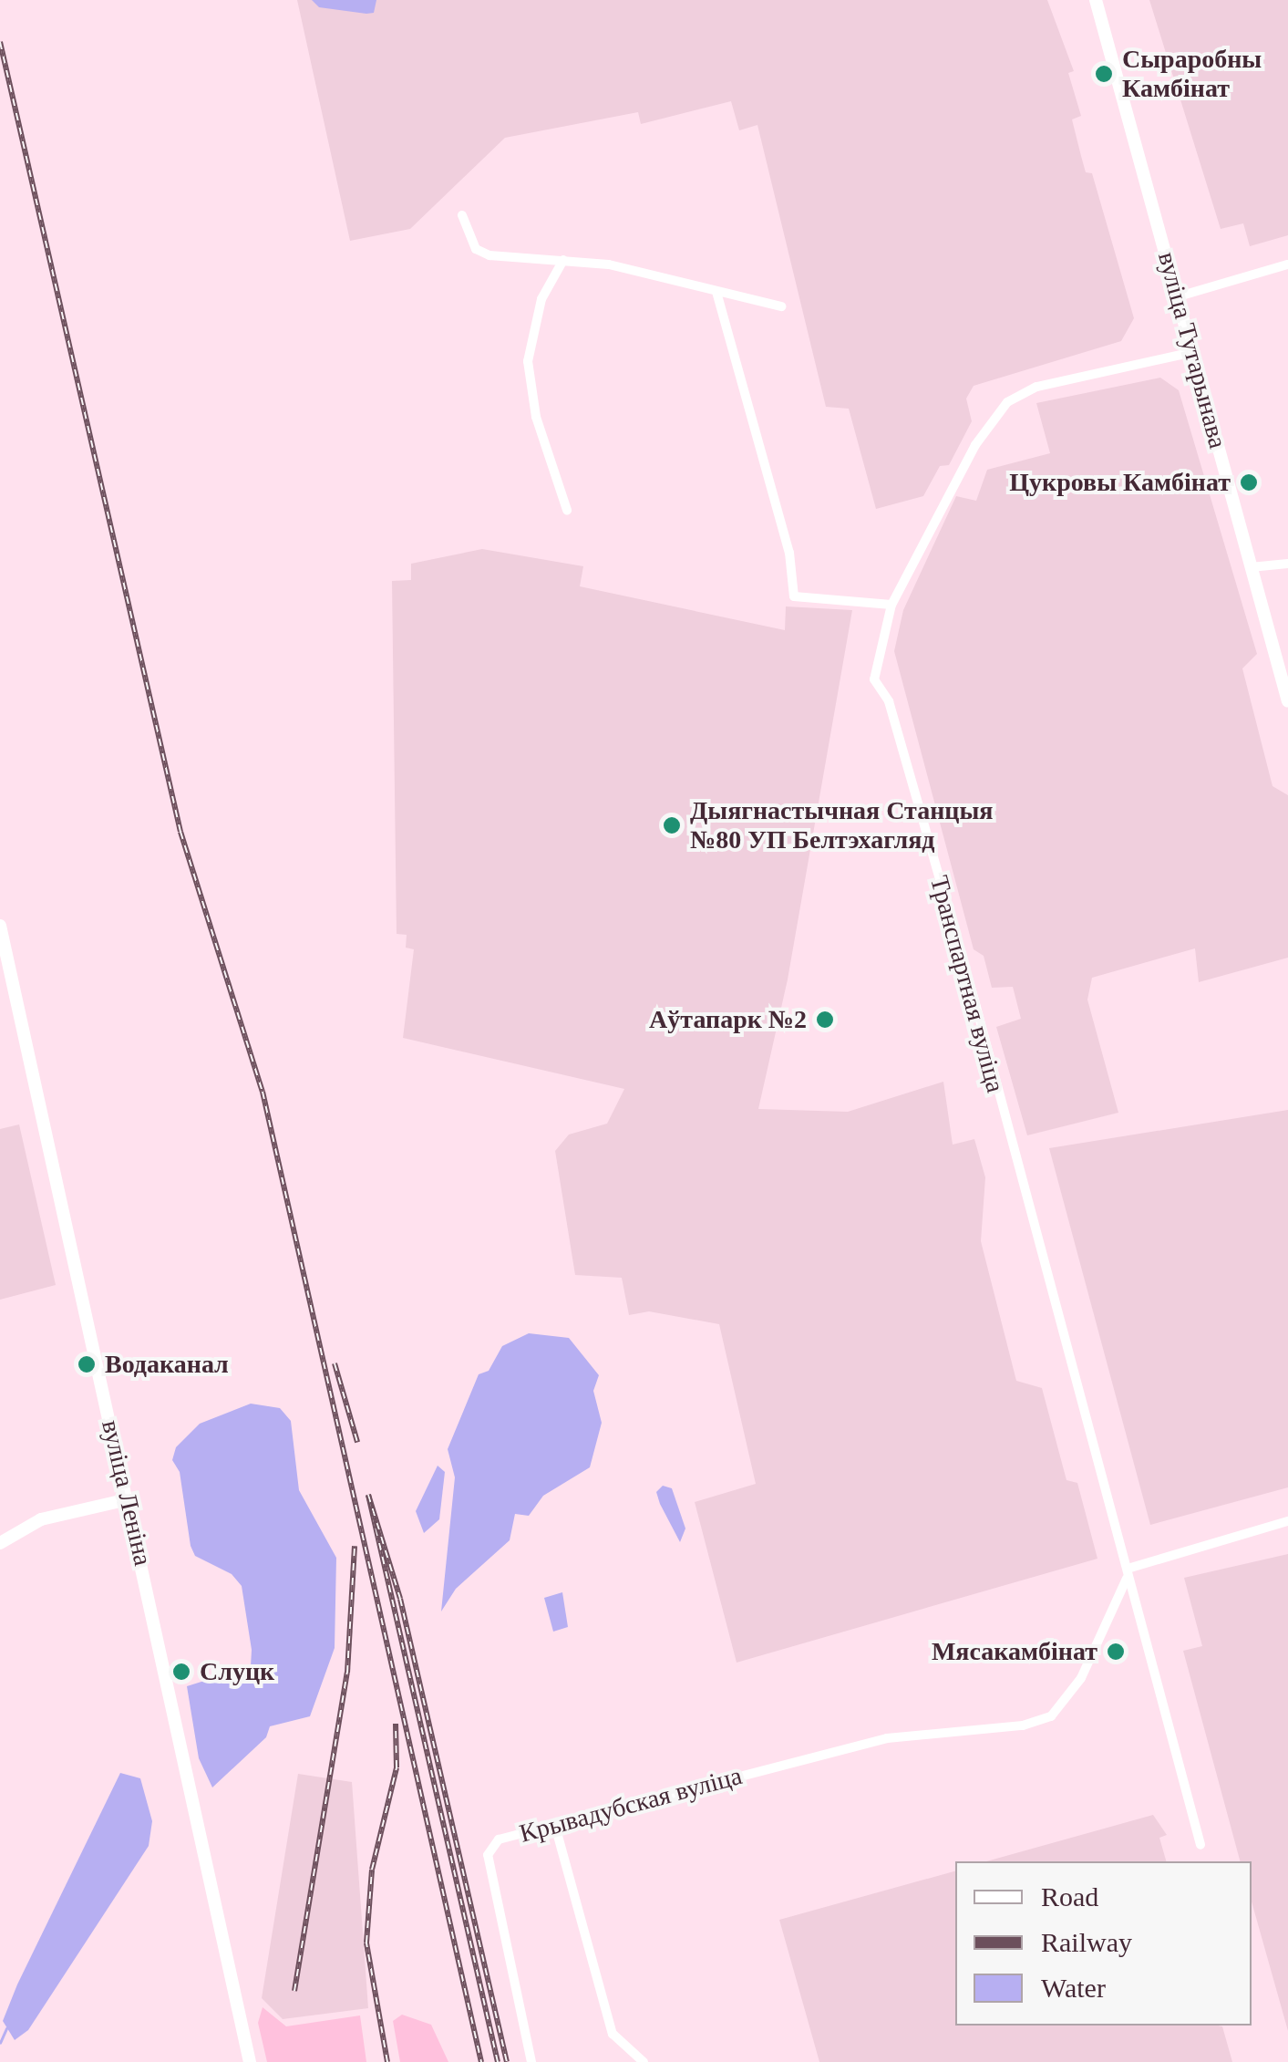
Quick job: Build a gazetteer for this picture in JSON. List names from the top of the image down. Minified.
{"streets":{"main road":["вуліца Тутарынава","вуліца Леніна"],"street":["Транспартная вуліца","Крывадубская вуліца"]},"crossings":[["вуліца Тутарынава","Транспартная вуліца"],["Транспартная вуліца","Крывадубская вуліца"]],"places":["Сыраробны Камбінат","Цукровы Камбінат","Дыягнастычная Станцыя №80 УП Белтэхагляд","Аўтапарк №2","Водаканал","Мясакамбінат","Слуцк"],"legend":["Road","Railway","Water"]}
